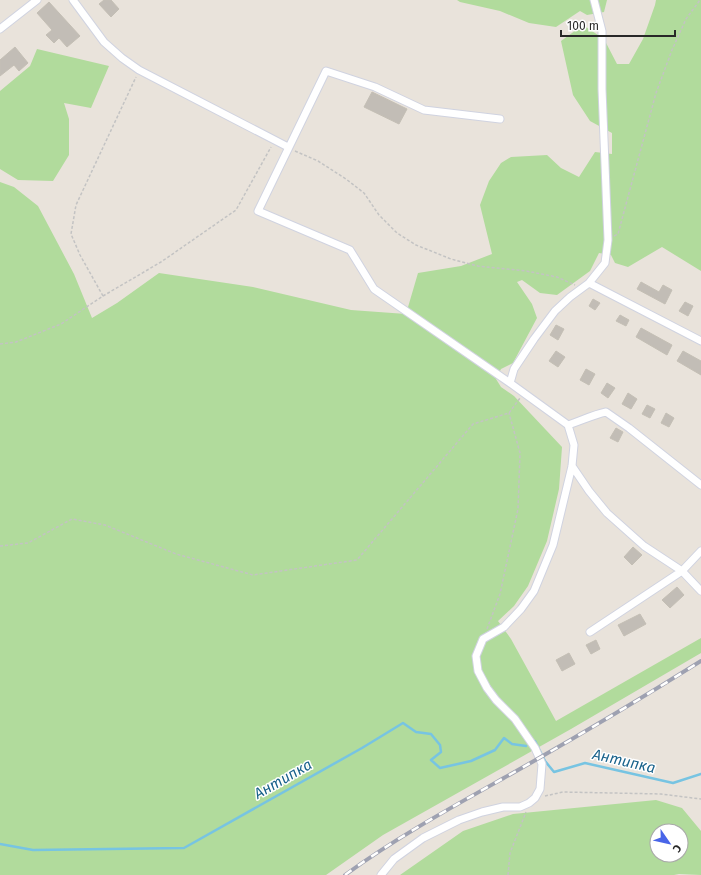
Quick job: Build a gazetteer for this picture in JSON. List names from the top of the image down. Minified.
{"water":["Антипка"],"scale_bar":"100 m","north":"bottom right"}
